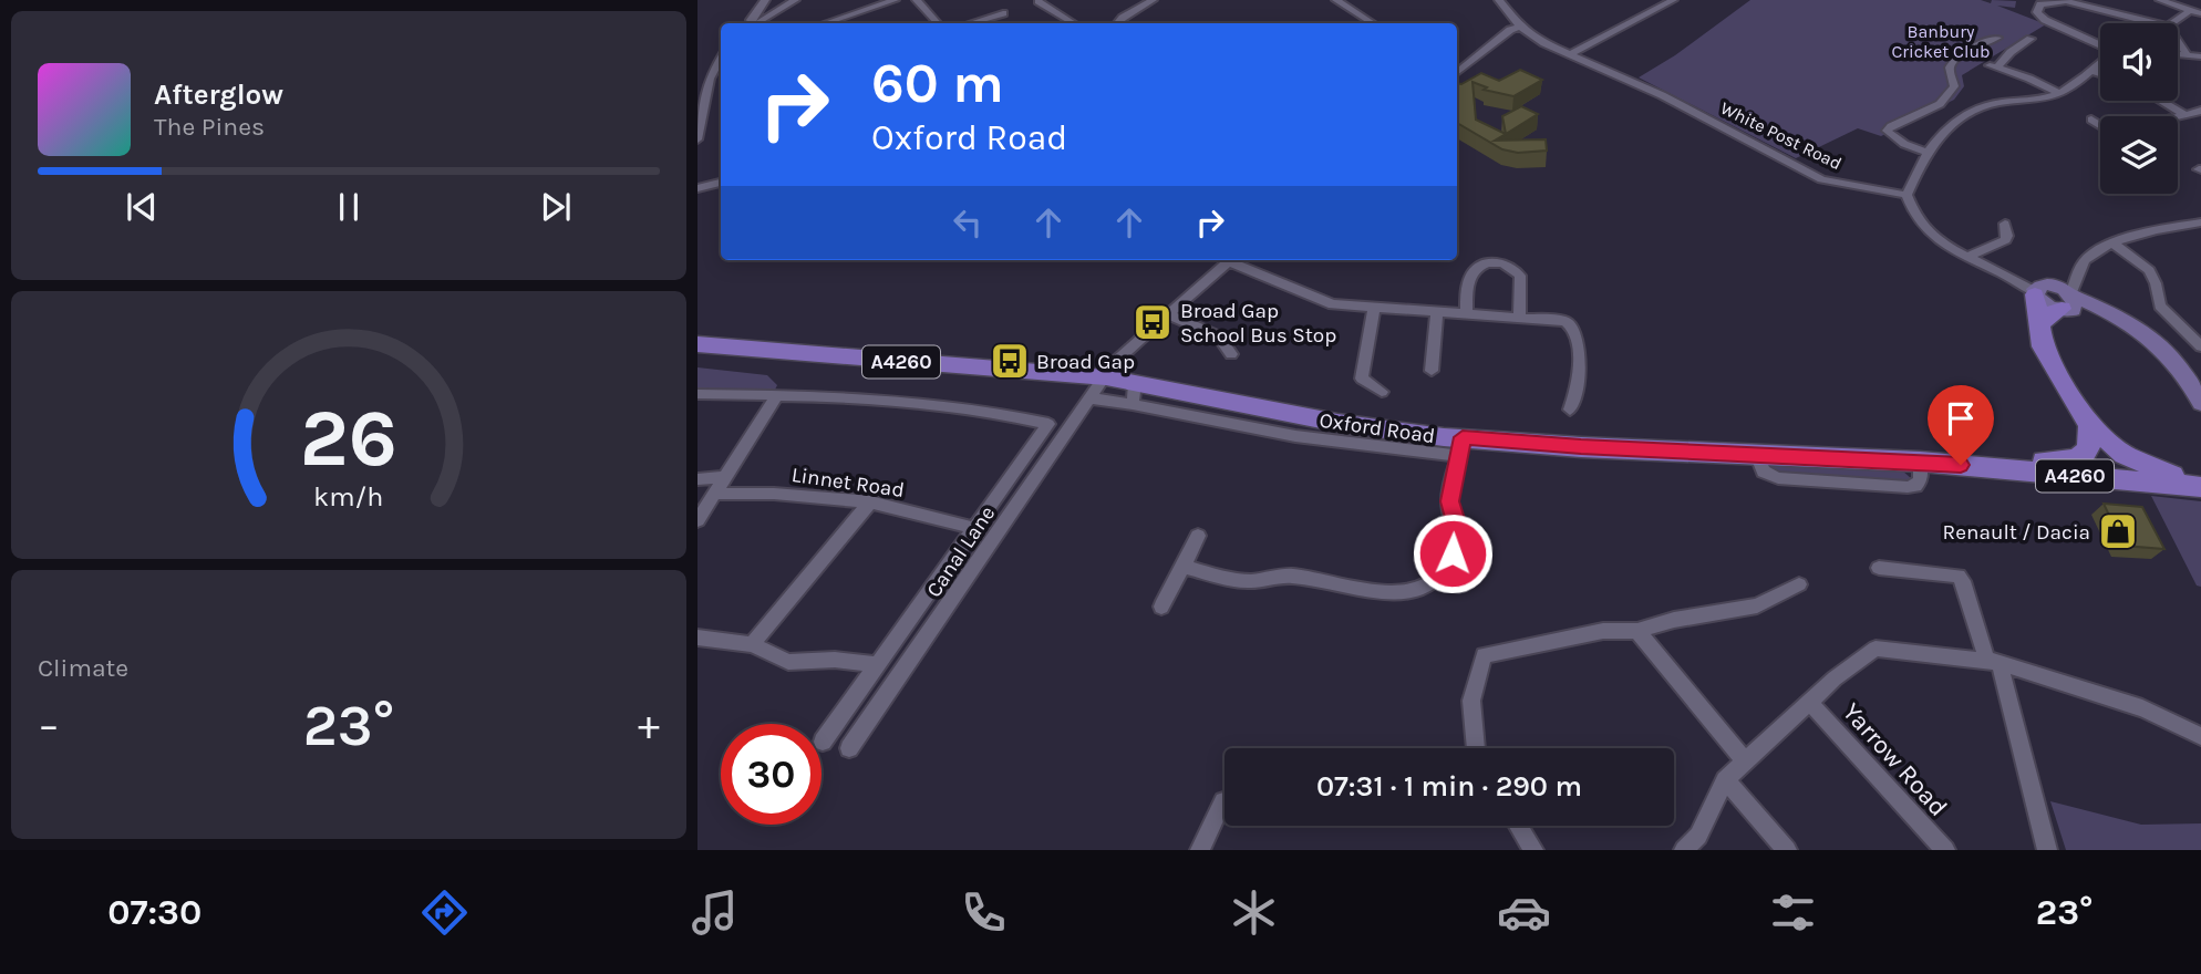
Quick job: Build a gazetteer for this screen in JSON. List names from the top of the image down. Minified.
{"streets":{"main road":["A4260","Oxford Road"],"street":["White Post Road","Linnet Road","Canal Lane","Yarrow Road"]},"crossings":[["Oxford Road","Canal Lane"]],"parks":["Banbury Cricket Club"],"places":{"bus stop":["Broad Gap School Bus Stop","Broad Gap"],"shop":["Renault / Dacia"]},"page":{"turn":["60 m","Oxford Road"],"song":["Afterglow","The Pines"],"tile":"Climate","heat":["−","23°","+"],"limit":"30","trip":"07:31 · 1 min · 290 m","tabs":["07:30","23°"],"gauge":["26","km/h"]}}
